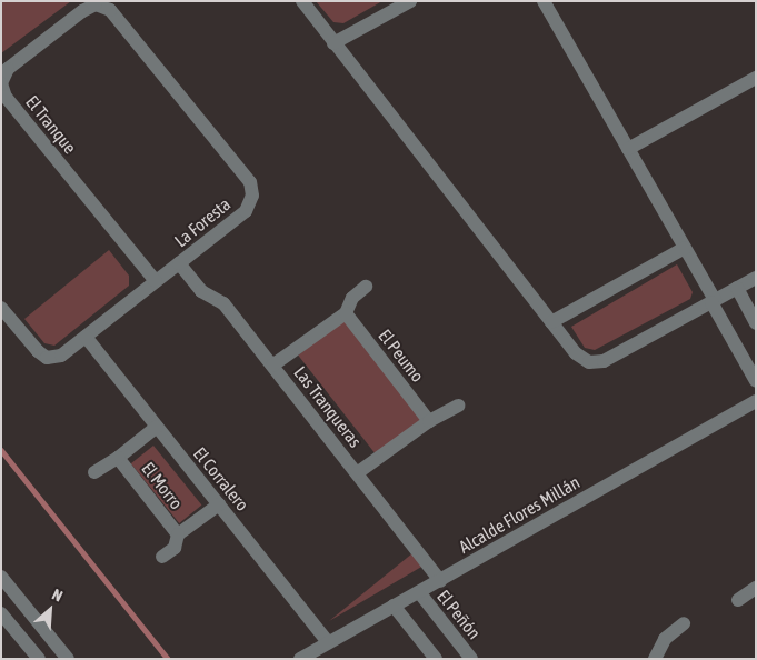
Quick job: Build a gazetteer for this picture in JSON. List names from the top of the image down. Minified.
{"streets":{"street":["El Tranque","La Foresta","El Peumo","Las Tranqueras","El Corralero","El Morro","Alcalde Flores Millán","El Peñón"]},"crossings":[["El Tranque","La Foresta"],["La Foresta","Las Tranqueras"],["La Foresta","El Corralero"],["Las Tranqueras","Alcalde Flores Millán"],["El Corralero","El Morro"],["El Corralero","Alcalde Flores Millán"],["Alcalde Flores Millán","El Peñón"]],"north":"top right"}
